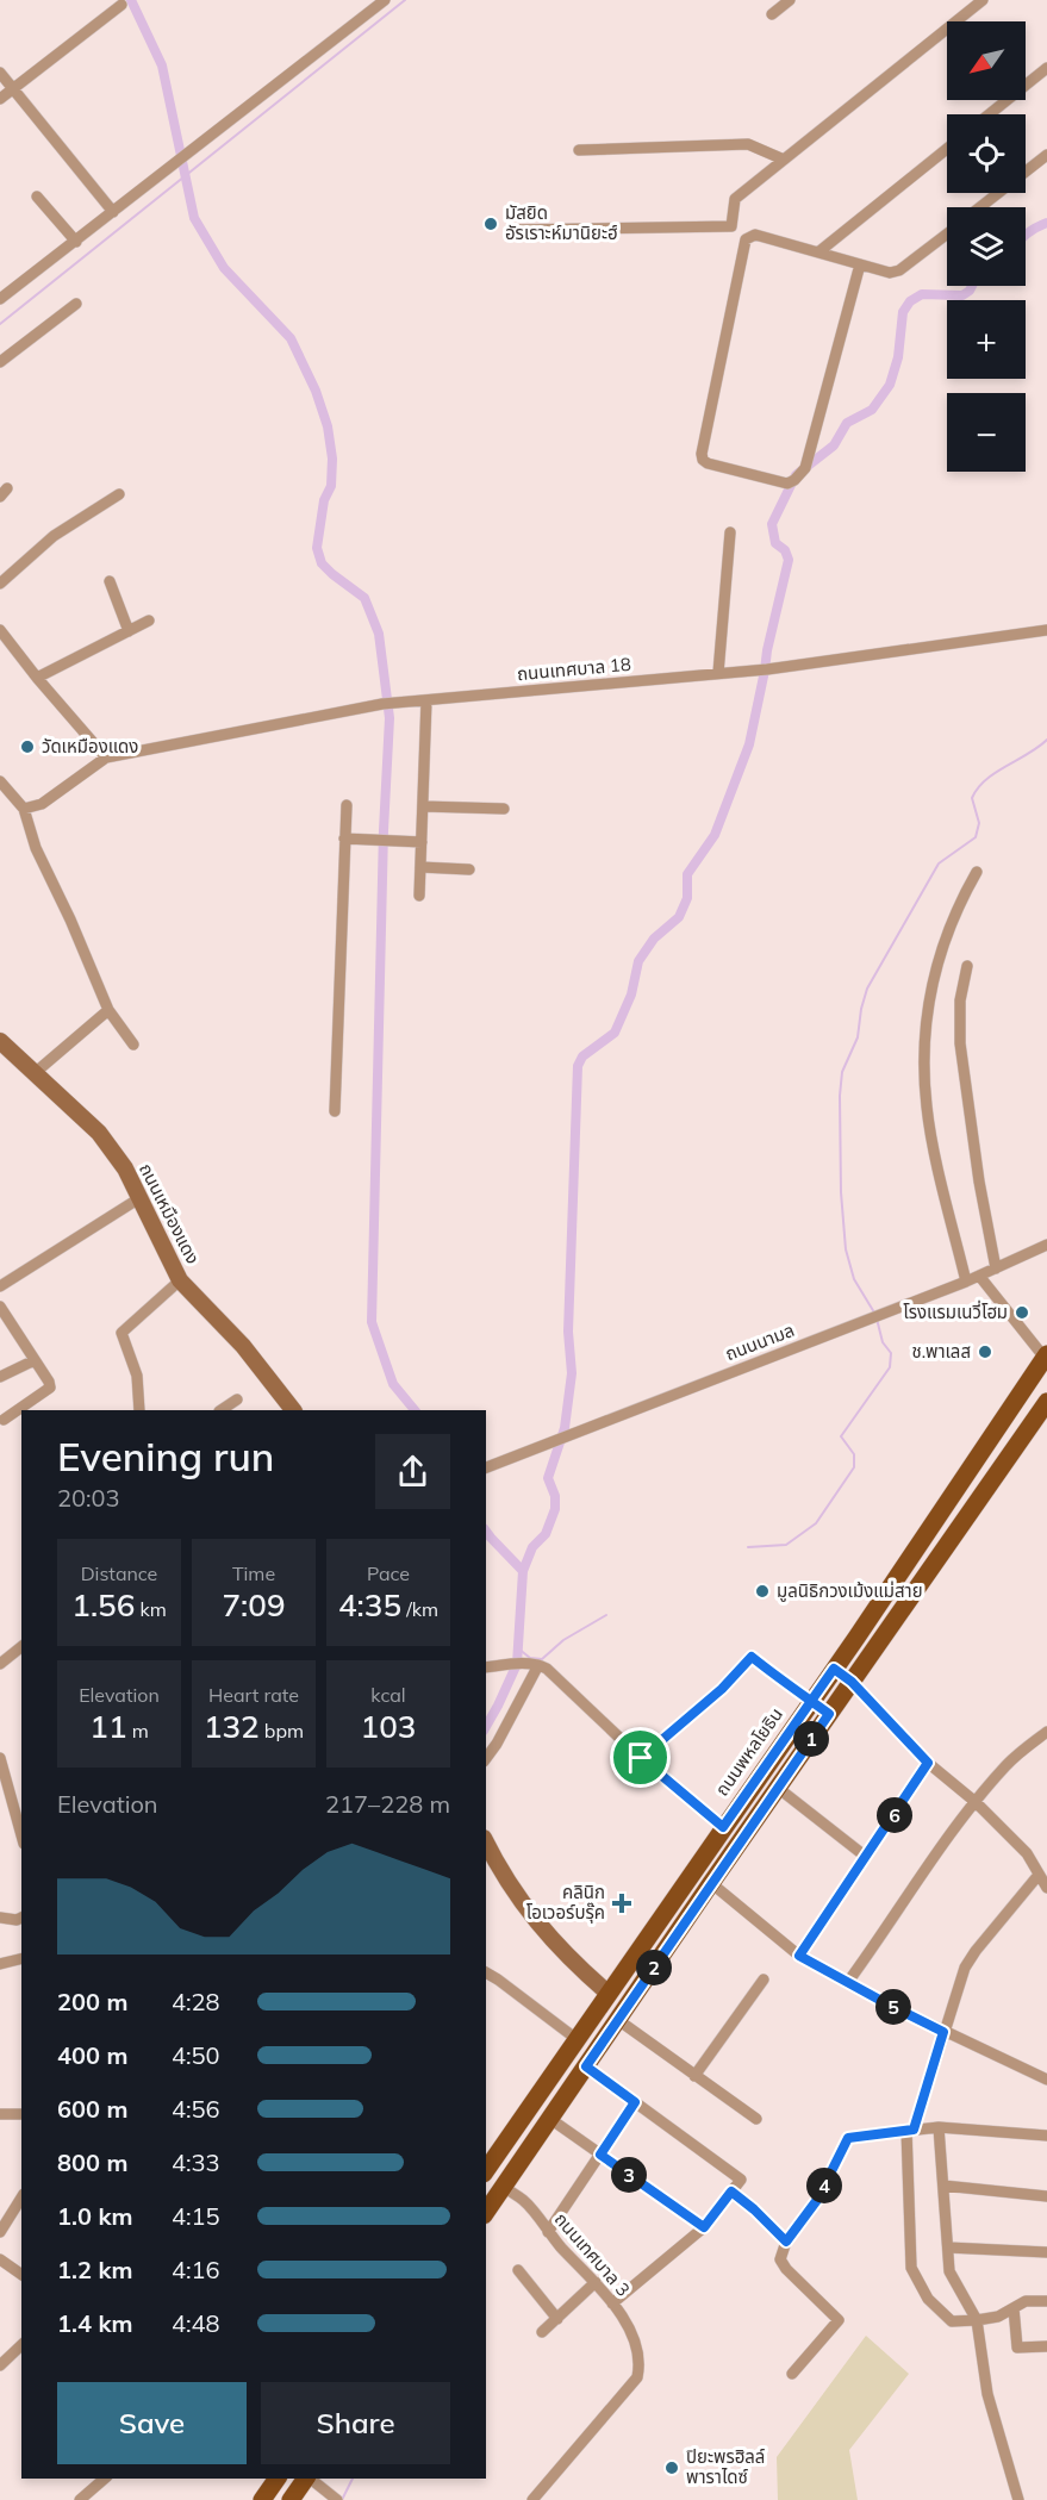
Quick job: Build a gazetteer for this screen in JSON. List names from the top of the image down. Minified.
{"streets":{"main road":["ถนนพหลโยธิน"],"street":["ถนนเทศบาล 18","ถนนเหมืองแดง","ถนนนามล","ถนนเทศบาล 3"]},"places":{"other":["มัสยิด อัรเราะห์มานิยะฮ์","วัดเหมืองแดง","โรงแรมเนวี่โฮม","ช.พาเลส","มูลนิธิกวงเม้งแม่สาย","ปิยะพรฮิลล์ พาราไดซ์"],"health":["คลินิก โอเวอร์บรุ๊ค"]},"north":"bottom left","page":{"map_buttons":["+","−"],"heading":["Evening run","20:03"],"stats":[["Distance","1.56 km"],["Time","7:09"],["Pace","4:35 /km"],["Elevation","11 m"],["Heart rate","132 bpm"],["kcal","103"]],"pins":["1","6","2","5","3","4"],"chart":["Elevation","217–228 m"],"list":[{"name":"200 m","note":"4:28"},{"name":"400 m","note":"4:50"},{"name":"600 m","note":"4:56"},{"name":"800 m","note":"4:33"},{"name":"1.0 km","note":"4:15"},{"name":"1.2 km","note":"4:16"},{"name":"1.4 km","note":"4:48"}],"buttons":["Save","Share"]}}
